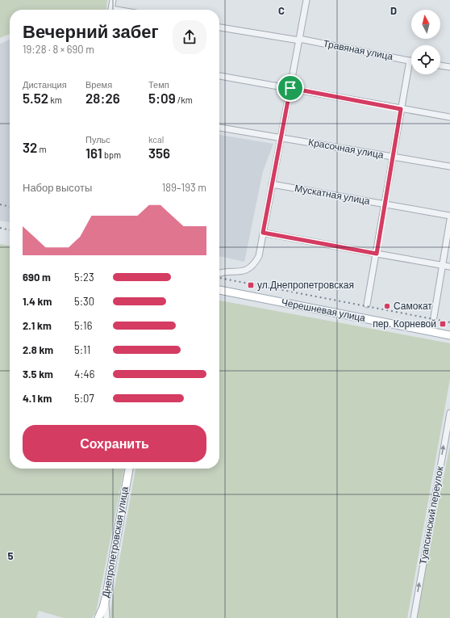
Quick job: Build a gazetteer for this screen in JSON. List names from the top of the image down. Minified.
{"streets":{"main road":["Черешневая улица","Днепропетровская улица"],"street":["Травяная улица","Красочная улица","Мускатная улица","Туапсинский переулок"]},"one_way":["Туапсинский переулок"],"places":{"transit":["ул.Днепропетровская","пер. Корневой"],"other":["Самокат"]},"north":"top","page":{"heading":["Вечерний забег","19:28 · 8 × 690 m"],"stats":[["Дистанция","5.52 km"],["Время","28:26"],["Темп","5:09 /km"],["32 m"],["Пульс","161 bpm"],["kcal","356"]],"chart":["Набор высоты","189–193 m"],"list":[{"name":"690 m","note":"5:23"},{"name":"1.4 km","note":"5:30"},{"name":"2.1 km","note":"5:16"},{"name":"2.8 km","note":"5:11"},{"name":"3.5 km","note":"4:46"},{"name":"4.1 km","note":"5:07"}],"buttons":"Сохранить"},"grid":{"columns":["C","D"],"rows":["5"]}}
